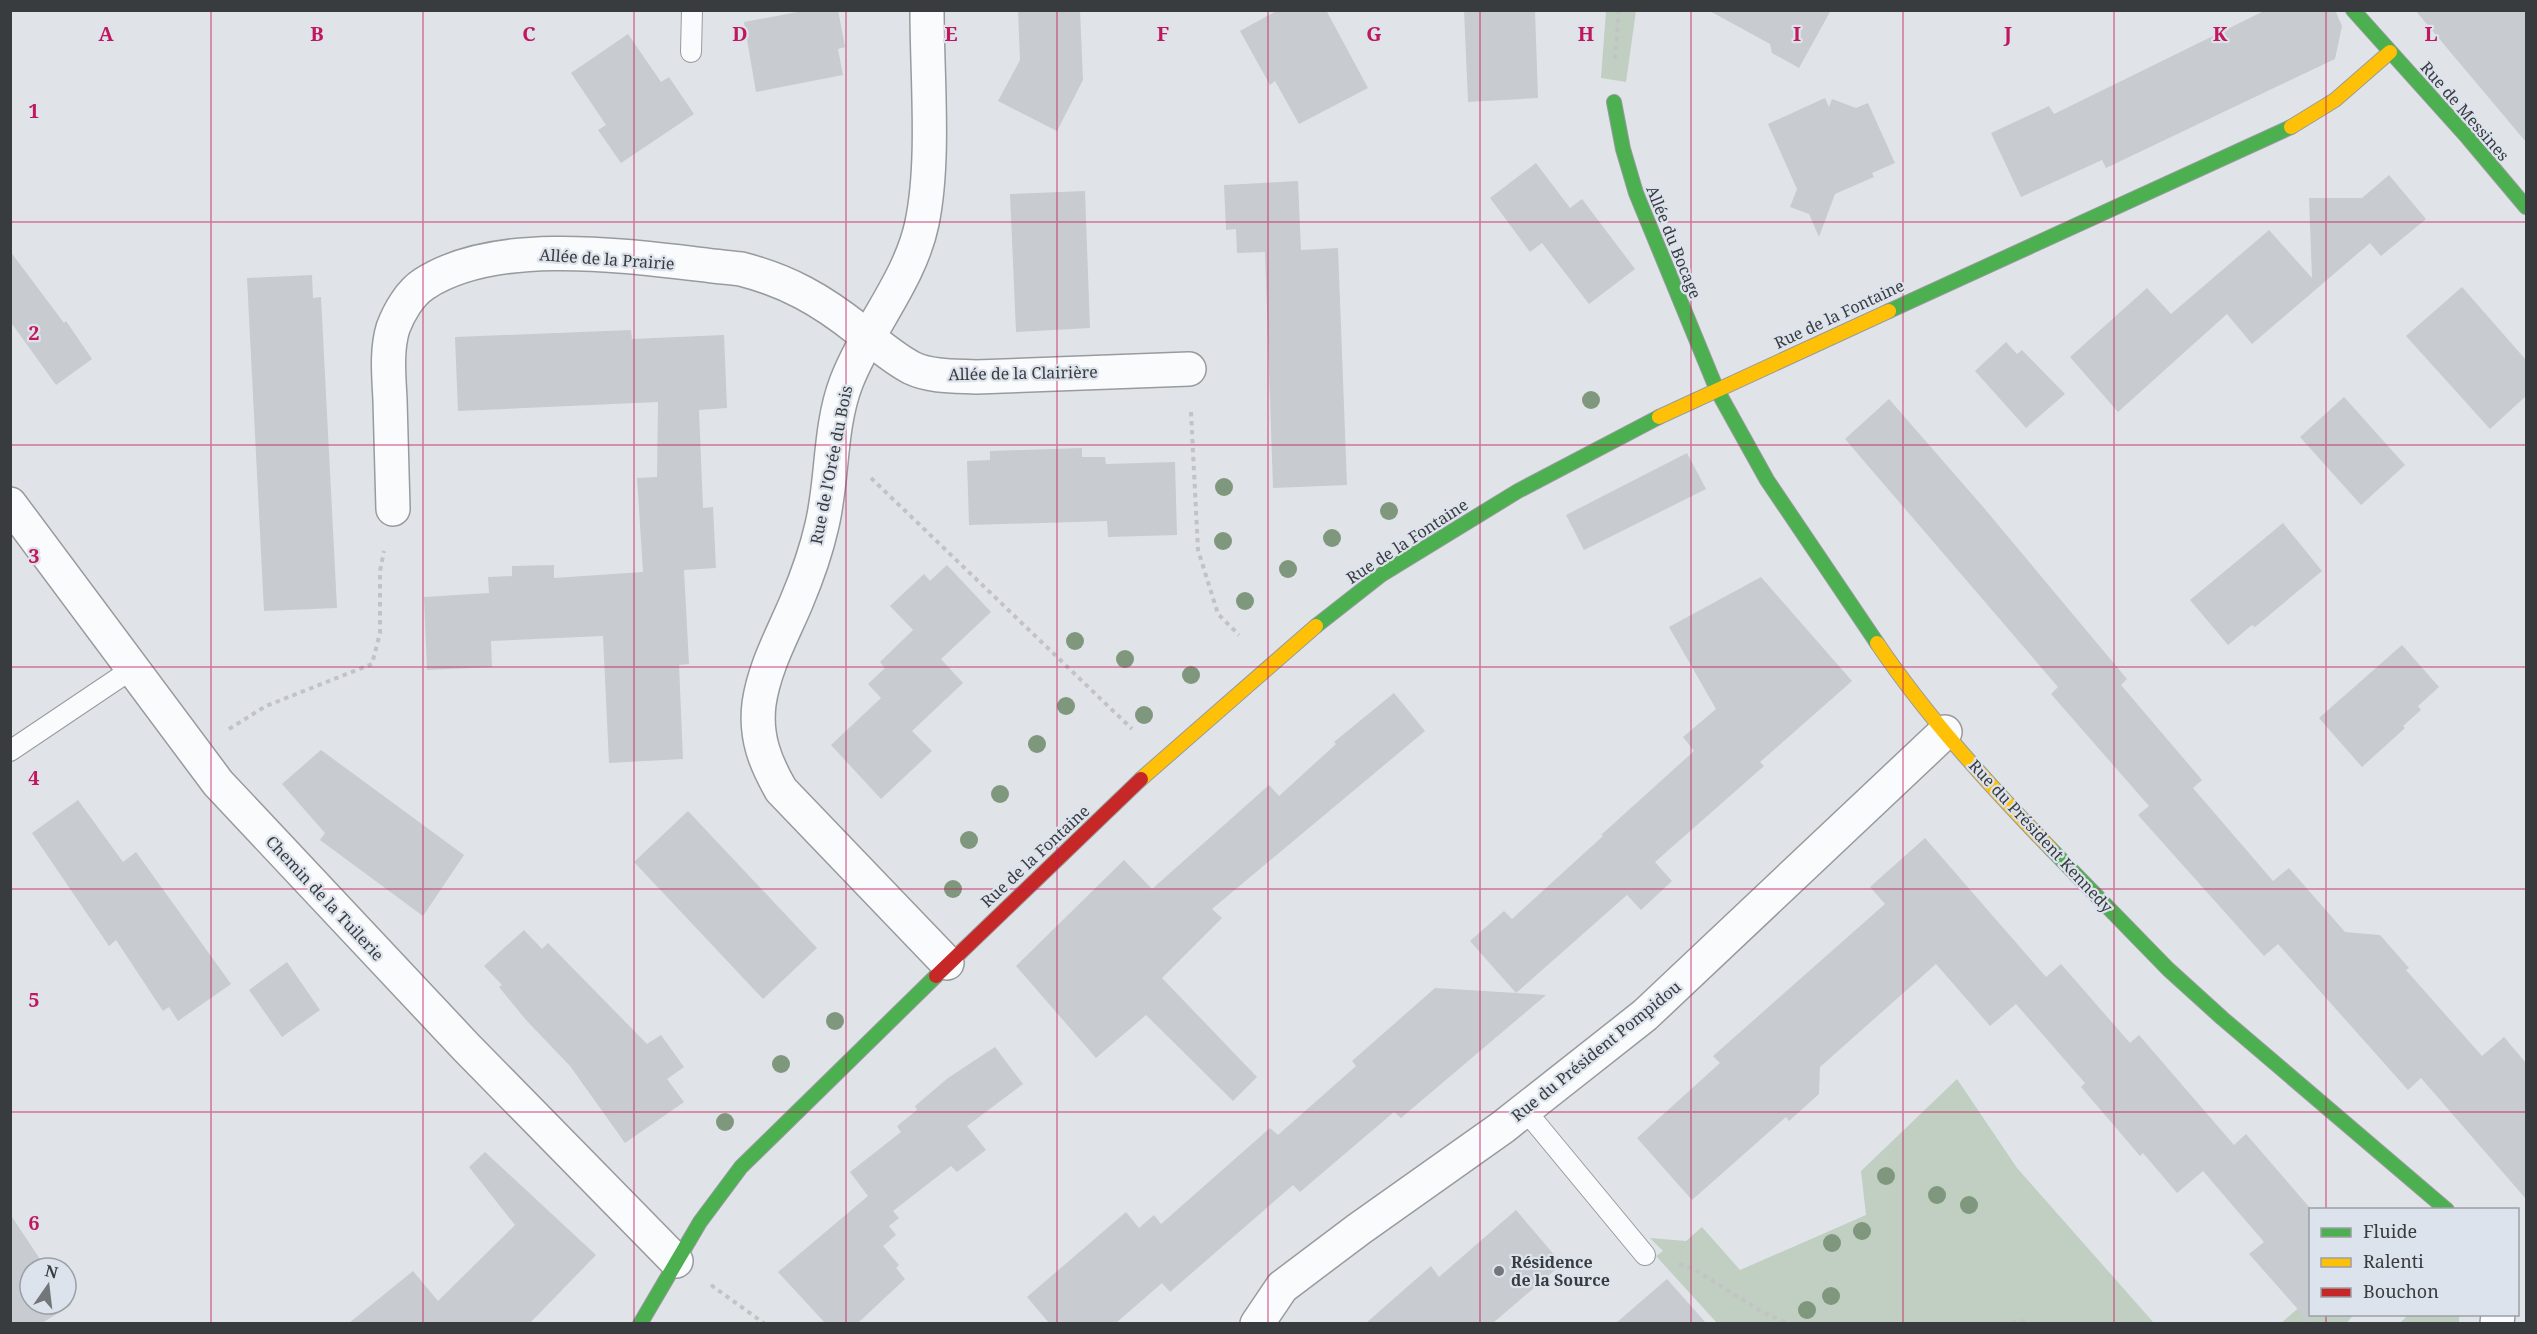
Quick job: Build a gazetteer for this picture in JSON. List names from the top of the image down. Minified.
{"streets":{"street":["Rue de Messines","Allée du Bocage","Allée de la Prairie","Rue de la Fontaine","Allée de la Clairière","Rue de l'Orée du Bois","Rue du Président Kennedy","Chemin de la Tuilerie","Rue du Président Pompidou"]},"crossings":[["Rue de Messines","Rue de la Fontaine"],["Allée du Bocage","Rue de la Fontaine"],["Allée du Bocage","Rue du Président Kennedy"],["Allée de la Prairie","Allée de la Clairière"],["Allée de la Prairie","Rue de l'Orée du Bois"],["Rue de la Fontaine","Rue de l'Orée du Bois"],["Rue de la Fontaine","Rue du Président Kennedy"],["Rue de la Fontaine","Chemin de la Tuilerie"],["Allée de la Clairière","Rue de l'Orée du Bois"],["Rue du Président Kennedy","Rue du Président Pompidou"]],"places":["Résidence de la Source"],"legend":["Fluide","Ralenti","Bouchon"],"north":"top","grid":{"columns":["A","B","C","D","E","F","G","H","I","J","K","L"],"rows":["1","2","3","4","5","6"]}}
